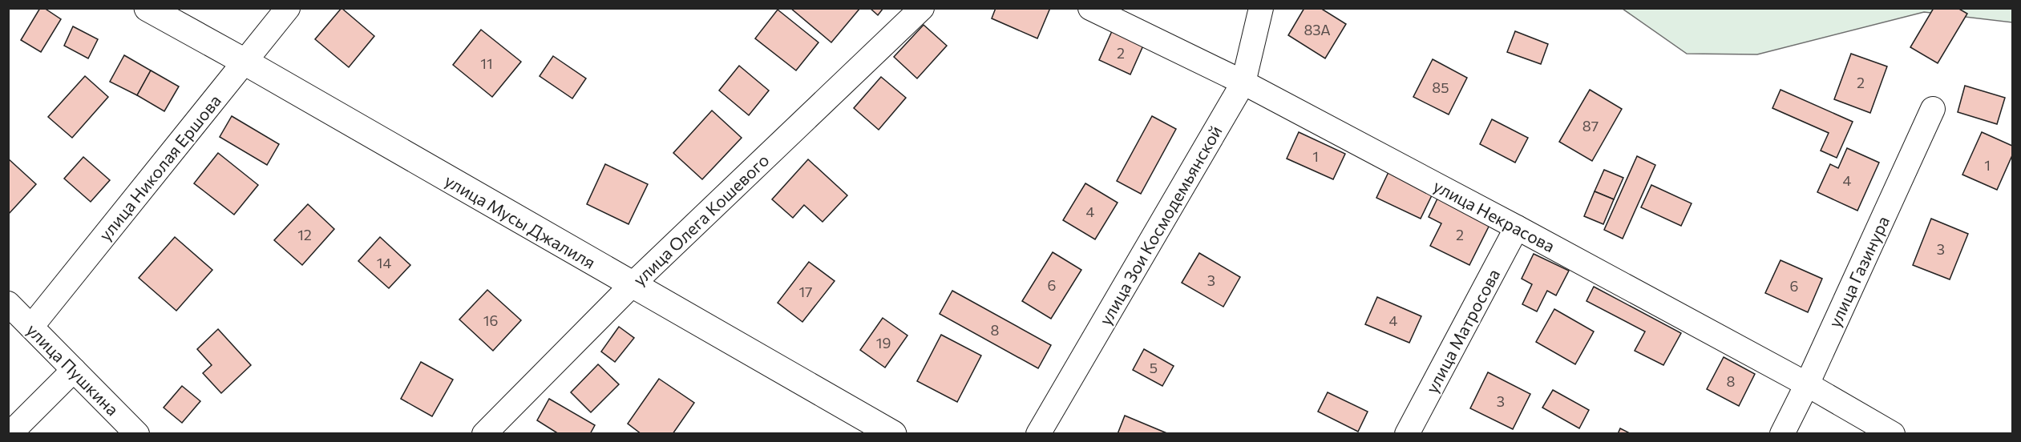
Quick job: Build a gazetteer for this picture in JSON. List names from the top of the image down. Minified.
{"streets":{"main road":["улица Мусы Джалиля"],"street":["улица Николая Ершова","улица Некрасова","улица Олега Кошевого","улица Зои Космодемьянской","улица Газинура","улица Матросова","улица Пушкина"]},"crossings":[["улица Николая Ершова","улица Мусы Джалиля"],["улица Николая Ершова","улица Пушкина"],["улица Некрасова","улица Зои Космодемьянской"],["улица Некрасова","улица Газинура"],["улица Некрасова","улица Матросова"],["улица Олега Кошевого","улица Мусы Джалиля"]],"house_numbers":["83А","2","11","2","85","87","1","1","4","4","12","2","3","14","3","6","6","17","16","4","8","19","5","8","3"]}
